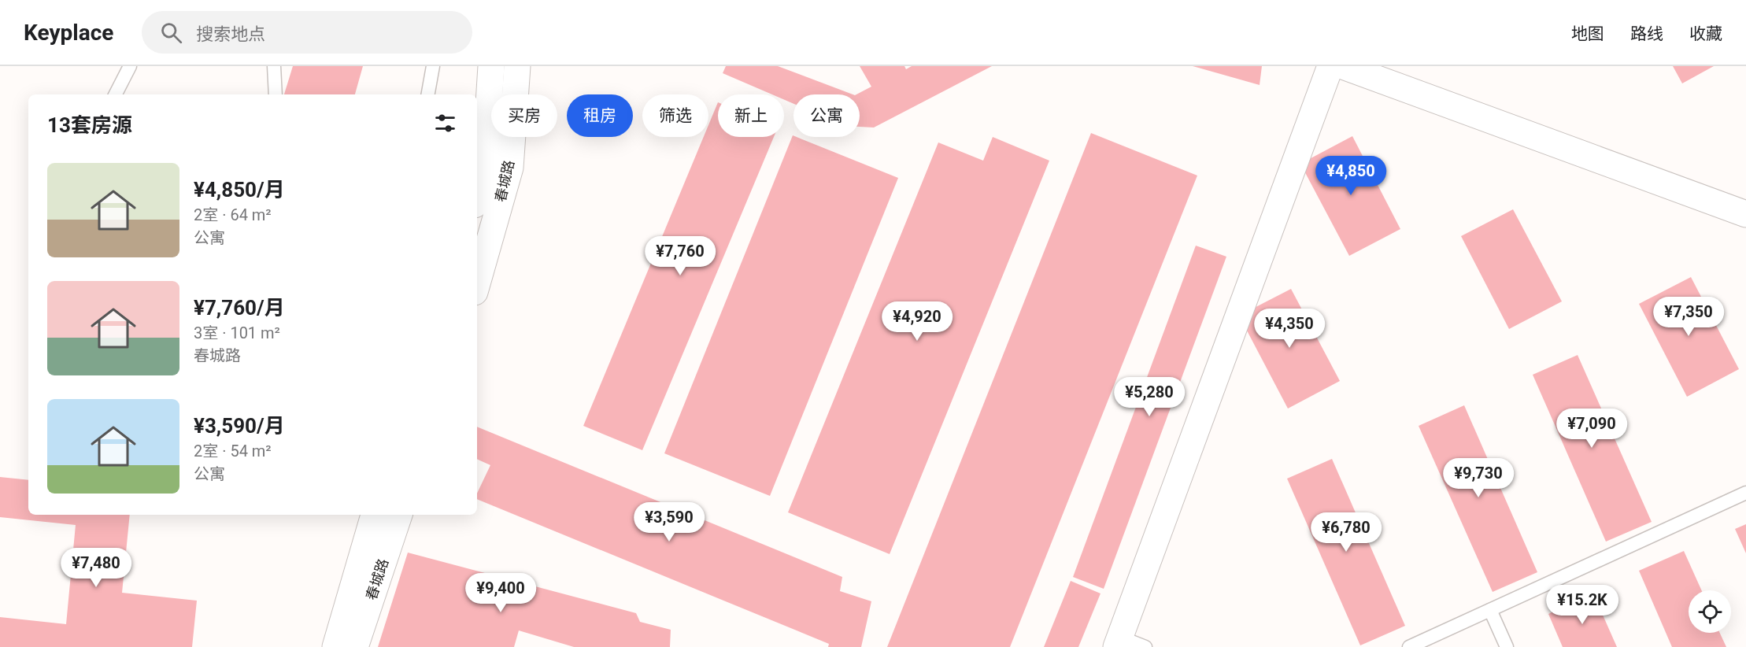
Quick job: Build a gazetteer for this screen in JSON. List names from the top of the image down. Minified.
{"streets":{"street":["春城路"]},"page":{"header":"Keyplace","search":"搜索地点","nav":["地图","路线","收藏"],"chip":["买房","租房","筛选","新上","公寓"],"heading":"13套房源","list":[{"name":"¥4,850/月","note":"2室 · 64 m² · 公寓"},{"name":"¥7,760/月","note":"3室 · 101 m² · 春城路"},{"name":"¥3,590/月","note":"2室 · 54 m² · 公寓"}],"price":["¥4,850","¥7,760","¥7,350","¥4,920","¥4,350","¥5,280","¥7,090","¥9,730","¥3,590","¥6,780","¥7,480","¥9,400","¥15.2K"]}}
